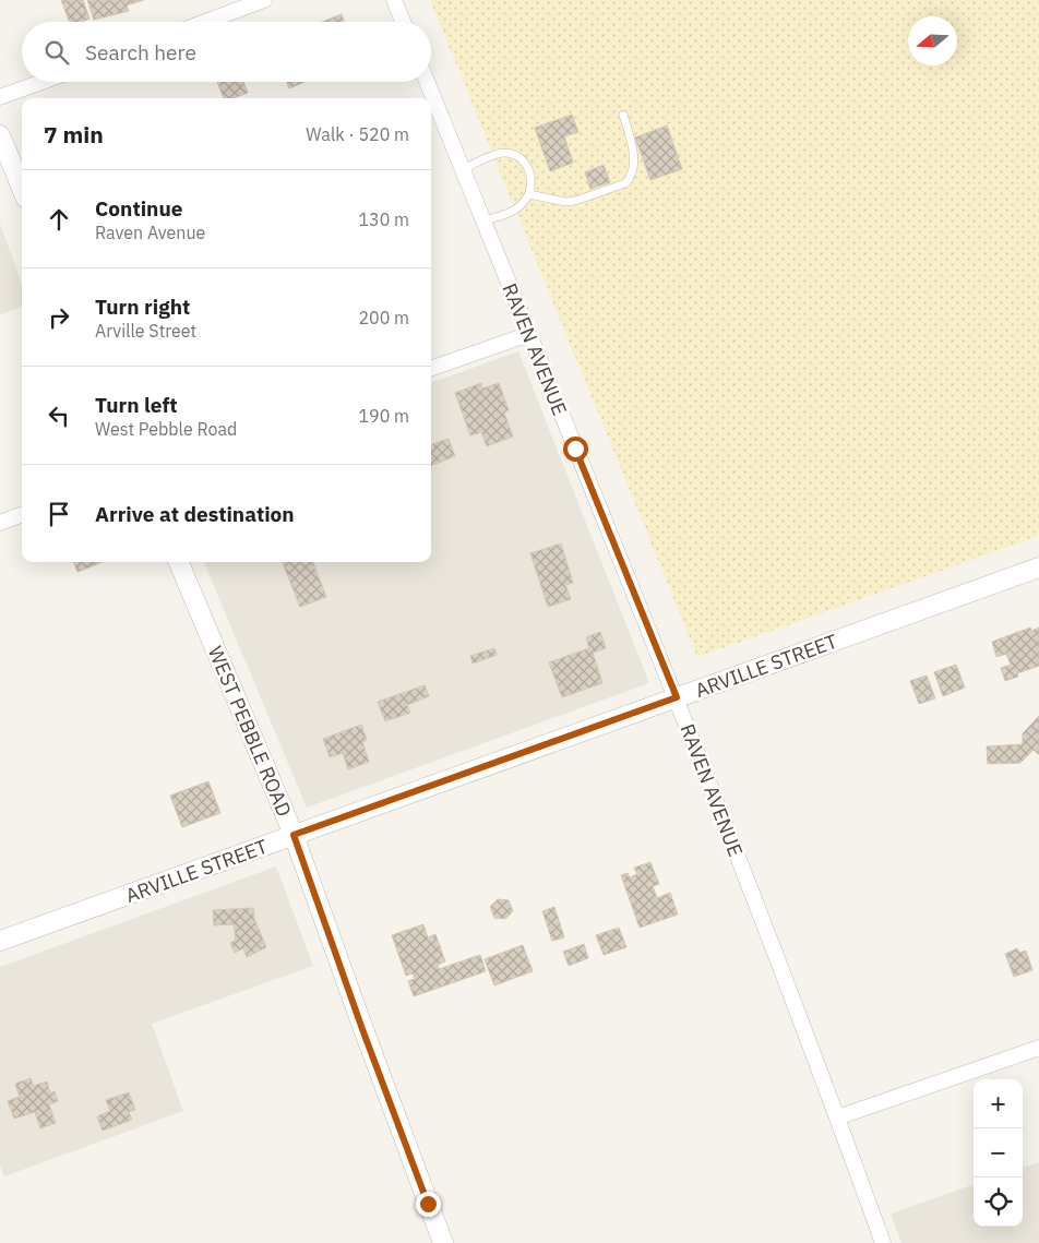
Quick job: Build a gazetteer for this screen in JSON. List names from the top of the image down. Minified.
{"streets":{"street":["RAVEN AVENUE","ARVILLE STREET","WEST PEBBLE ROAD"]},"crossings":[["RAVEN AVENUE","ARVILLE STREET"],["ARVILLE STREET","WEST PEBBLE ROAD"]],"north":"left","page":{"search":"Search here","heading":["7 min","Walk · 520 m"],"list":[["Continue","Raven Avenue","130 m"],["Turn right","Arville Street","200 m"],["Turn left","West Pebble Road","190 m"],"Arrive at destination"],"map_buttons":["+","−"]}}
